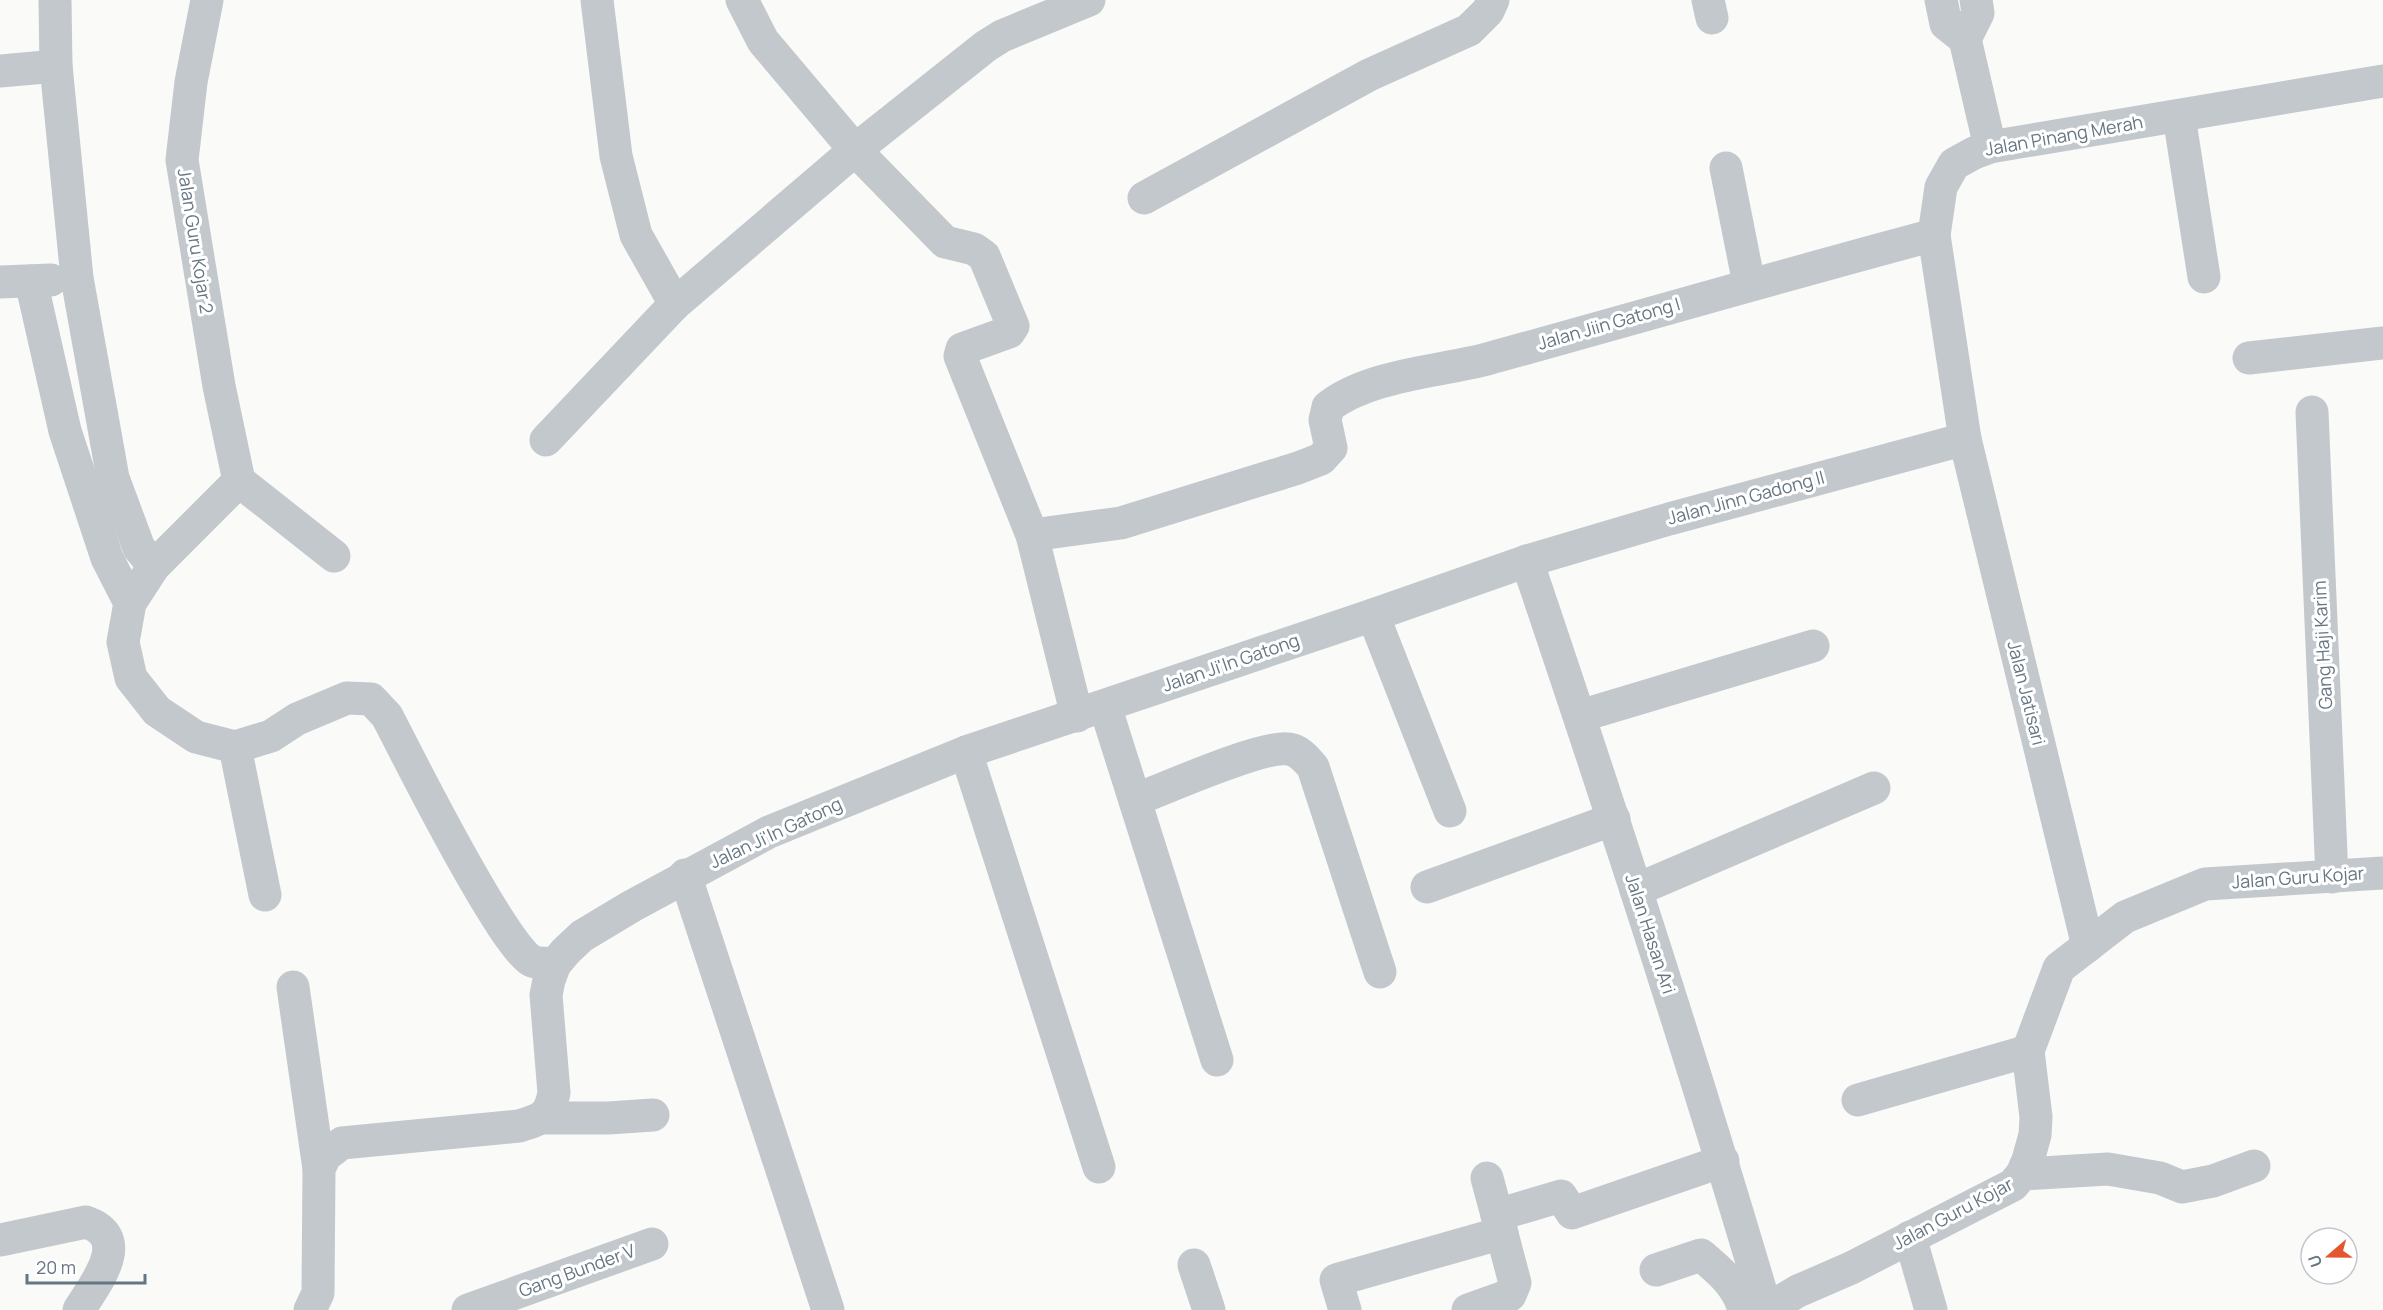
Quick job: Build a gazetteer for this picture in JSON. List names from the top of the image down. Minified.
{"streets":{"street":["Jalan Pinang Merah","Jalan Guru Kojar 2","Jalan Jiin Gatong I","Jalan Jinn Gadong II","Gang Haji Karim","Jalan Ji'ln Gatong","Jalan Jatisari","Jalan Guru Kojar","Jalan Hasan Ari","Gang Bunder V"]},"crossings":[["Jalan Pinang Merah","Jalan Jiin Gatong I"],["Jalan Pinang Merah","Jalan Jinn Gadong II"],["Jalan Pinang Merah","Jalan Jatisari"],["Jalan Jinn Gadong II","Jalan Ji'ln Gatong"],["Jalan Jinn Gadong II","Jalan Jatisari"],["Jalan Jinn Gadong II","Jalan Hasan Ari"],["Gang Haji Karim","Jalan Guru Kojar"],["Jalan Ji'ln Gatong","Jalan Hasan Ari"],["Jalan Jatisari","Jalan Guru Kojar"],["Jalan Guru Kojar","Jalan Hasan Ari"]],"scale_bar":"20 m","north":"left"}
